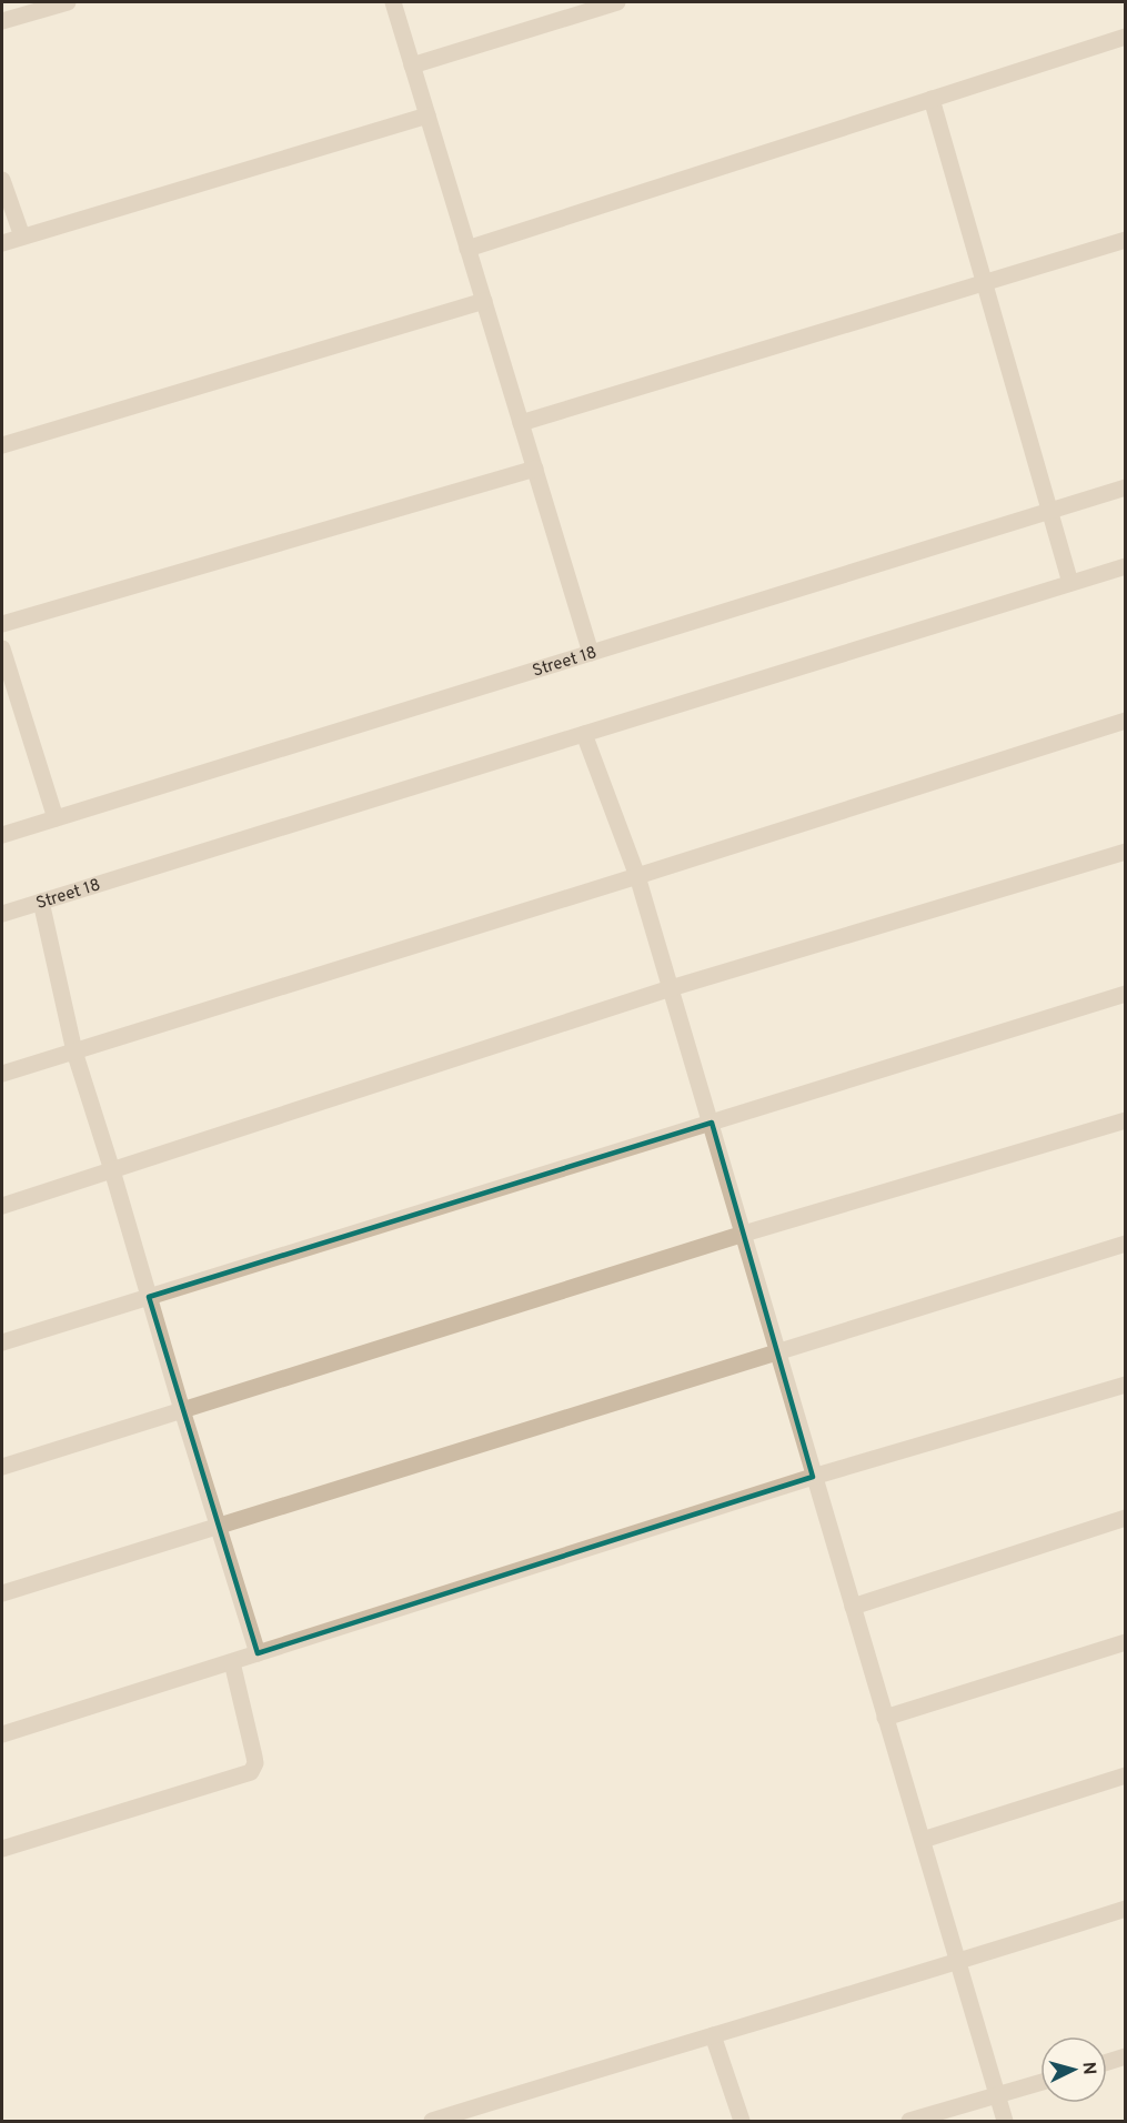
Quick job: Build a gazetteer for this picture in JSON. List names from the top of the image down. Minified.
{"streets":{"street":["Street 18"]},"north":"right"}
